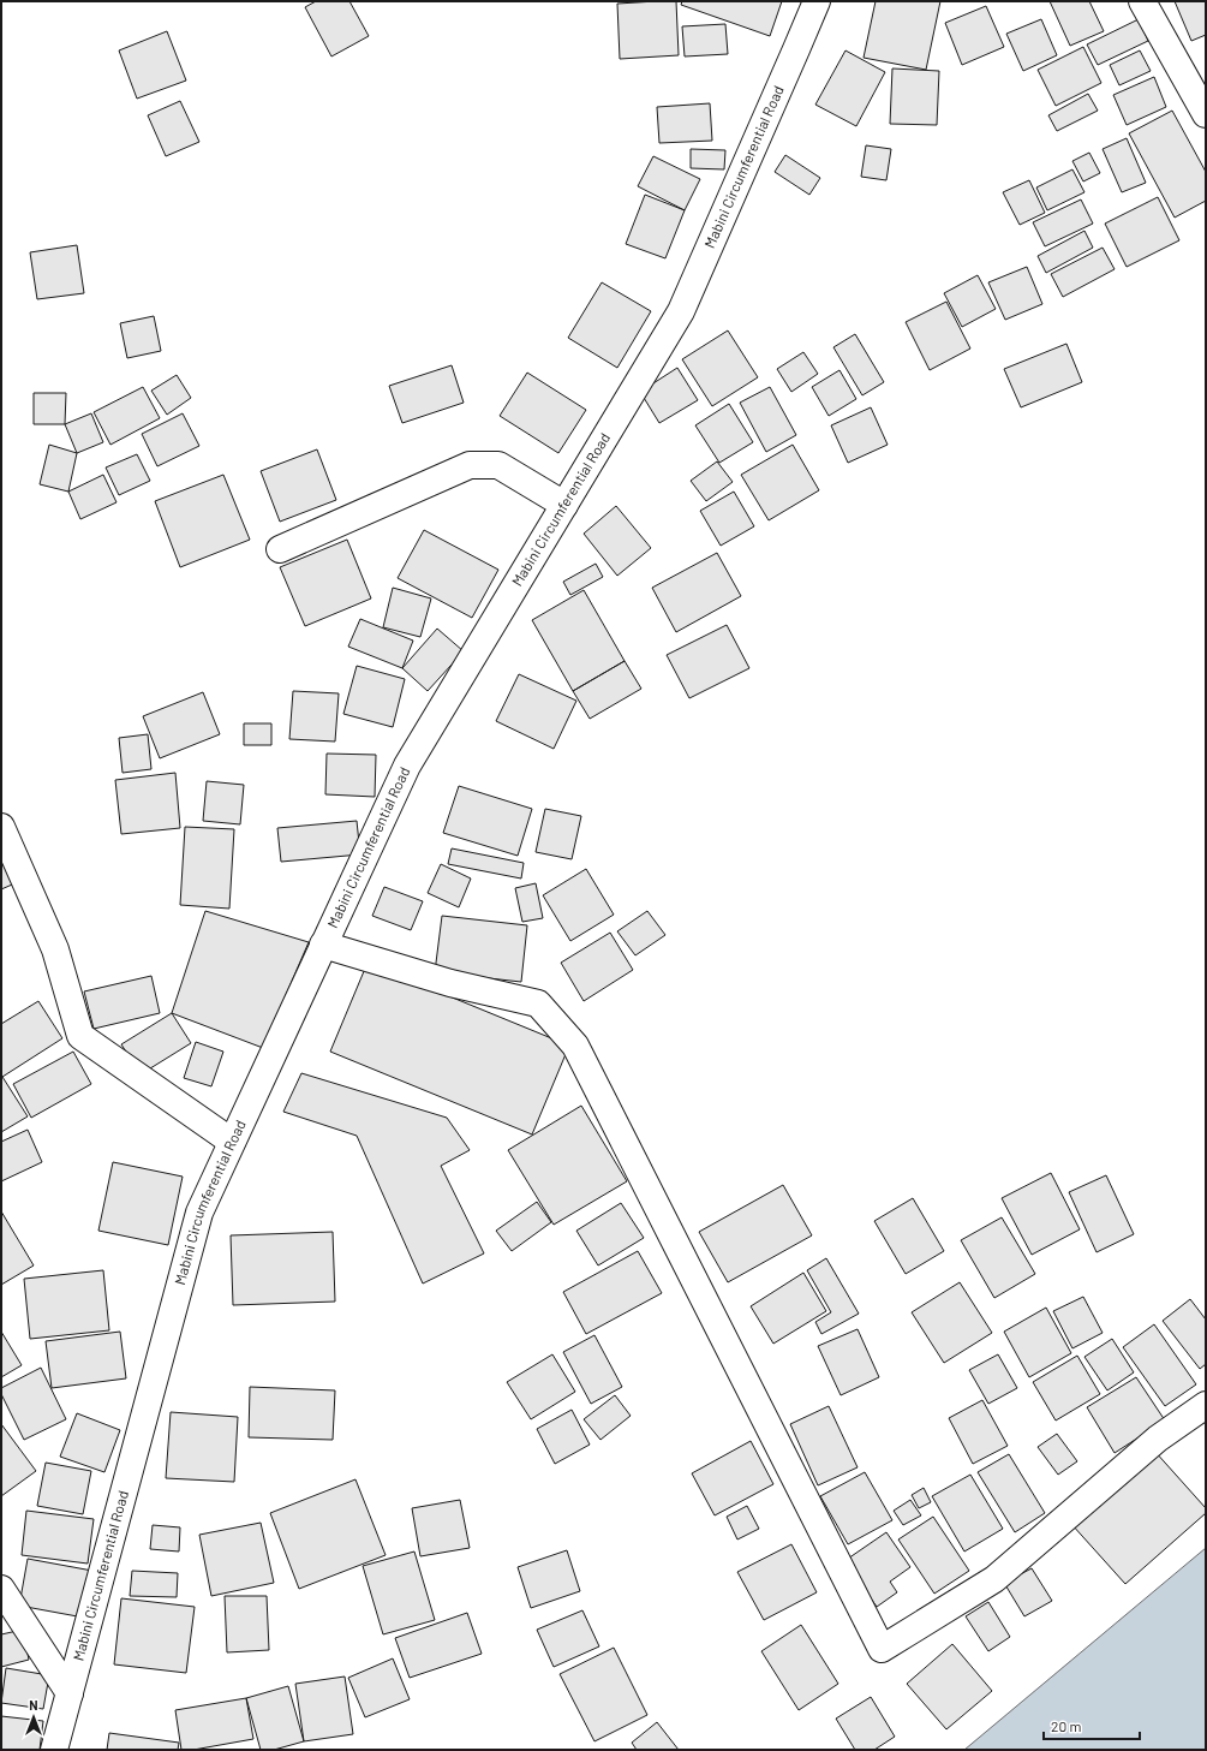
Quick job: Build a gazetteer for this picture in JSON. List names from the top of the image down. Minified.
{"streets":{"street":["Mabini Circumferential Road"]},"scale_bar":"20 m","north":"top"}
